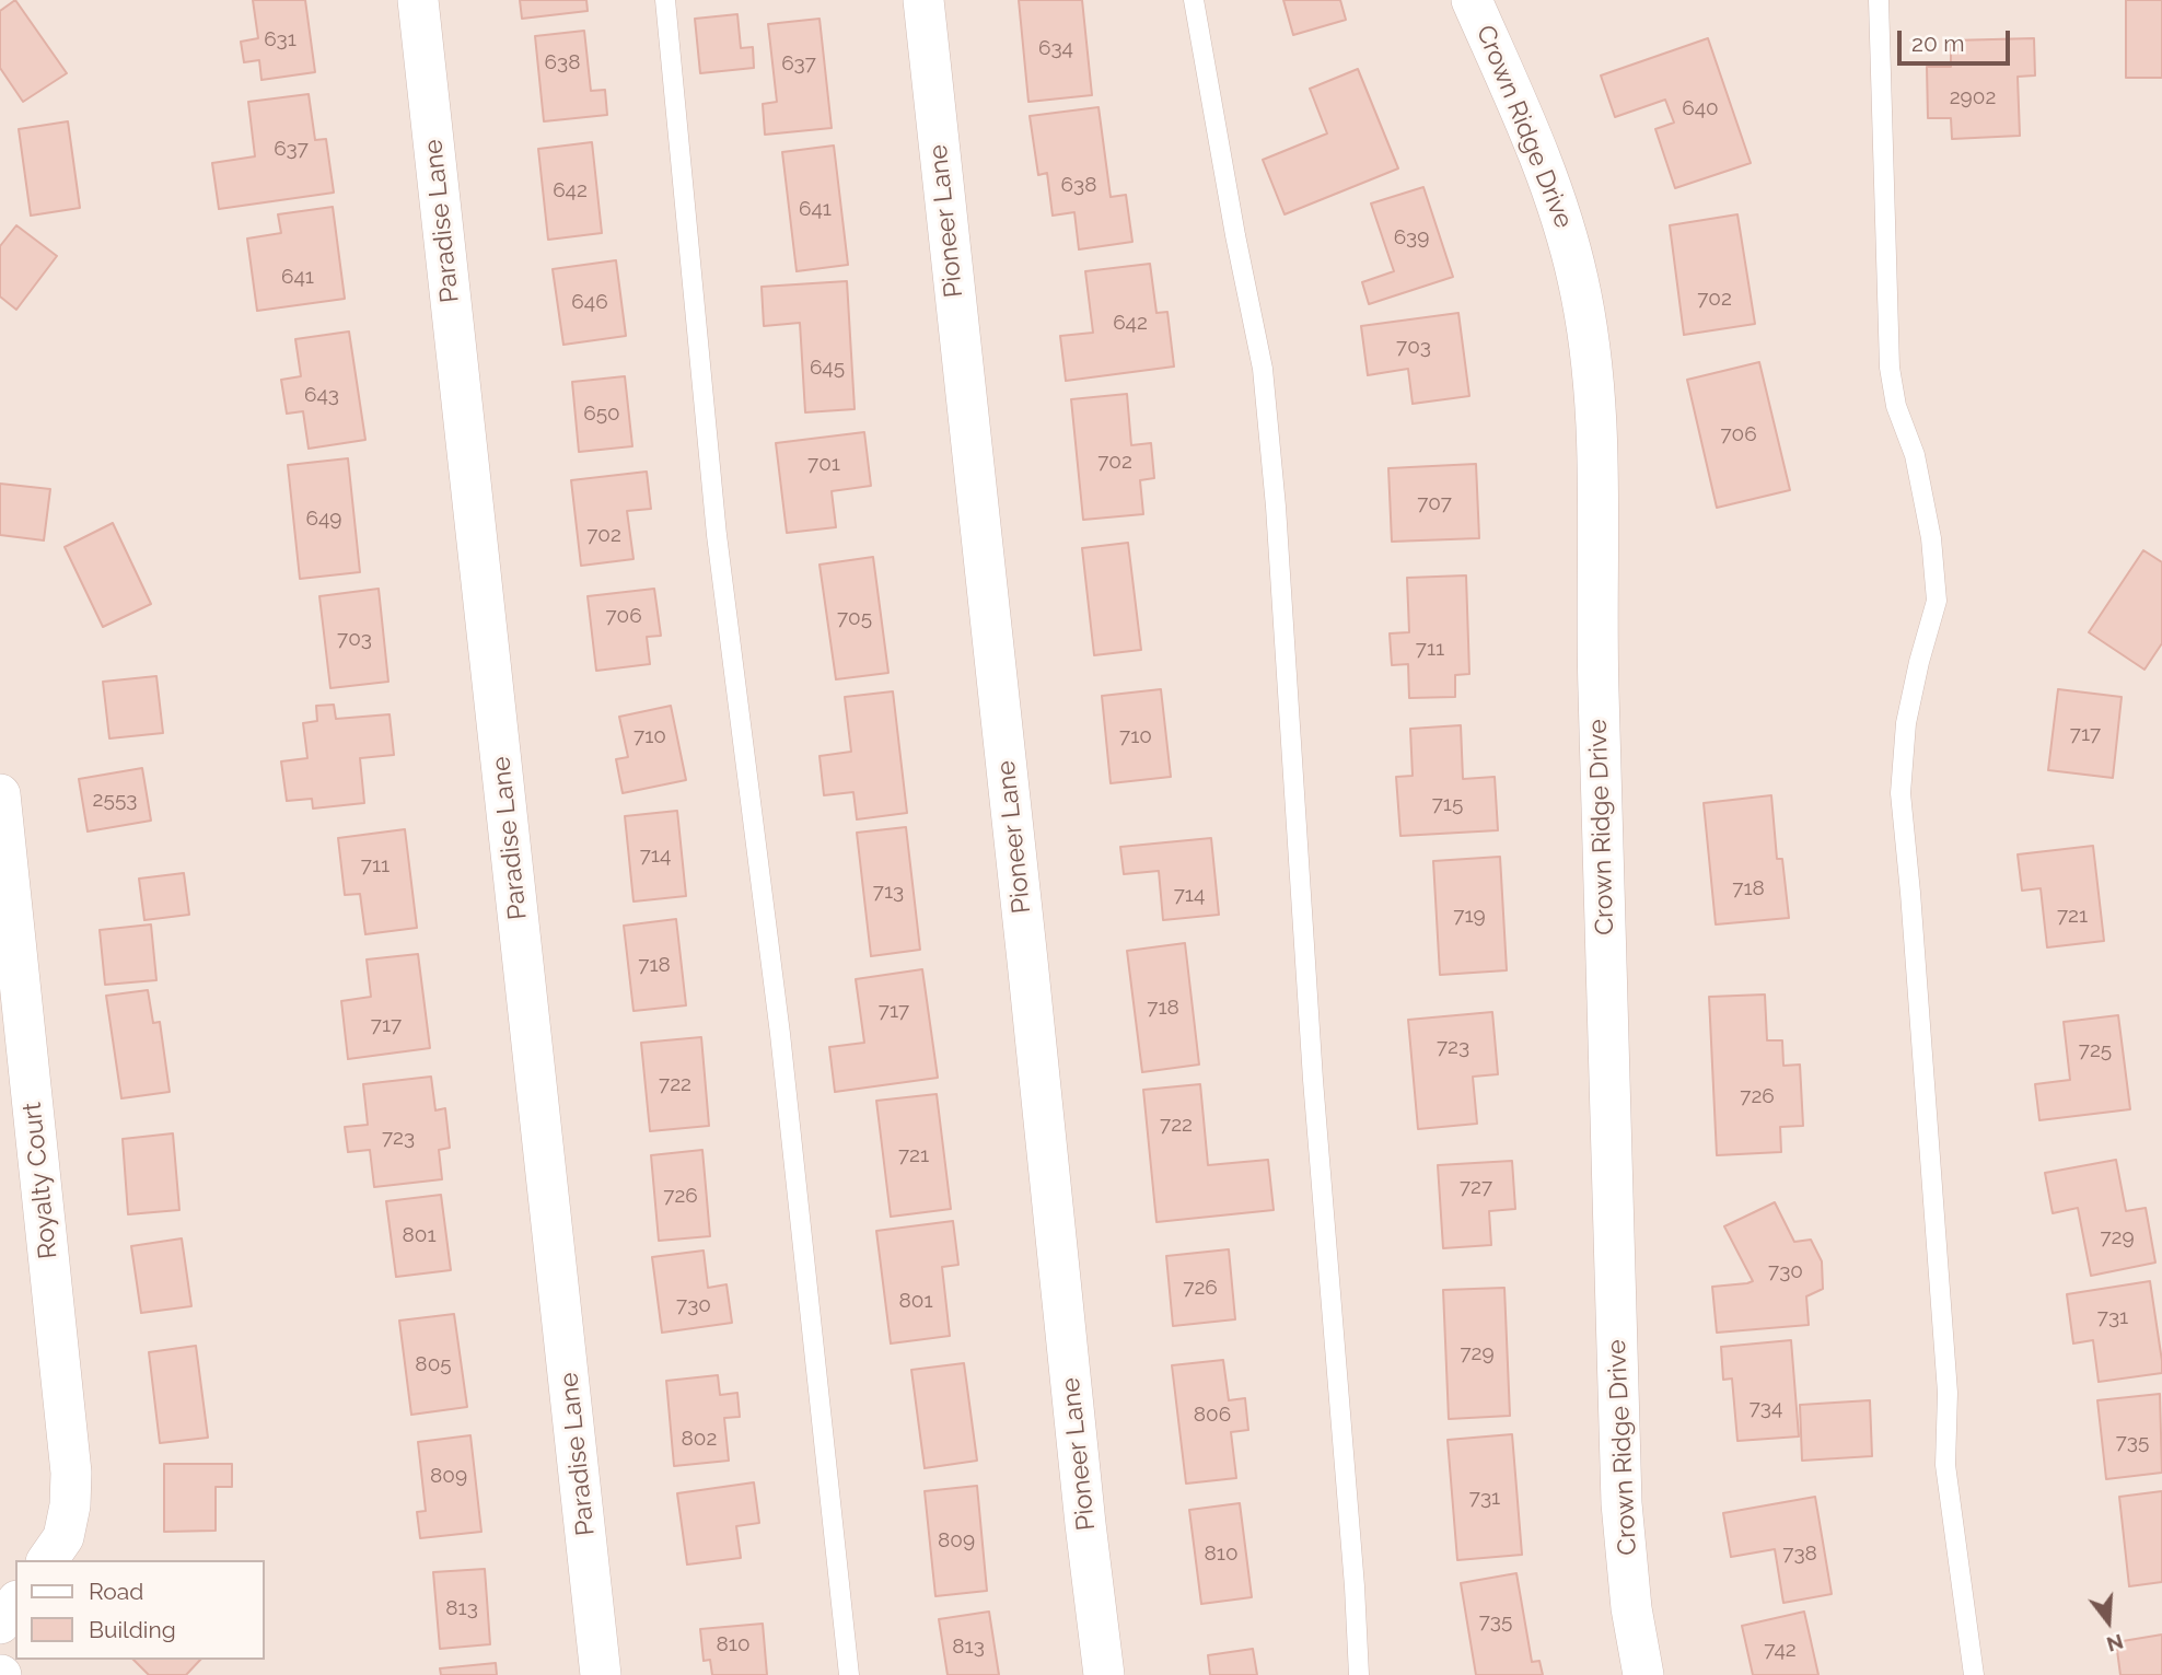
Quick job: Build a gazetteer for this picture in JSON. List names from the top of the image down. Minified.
{"streets":{"street":["Crown Ridge Drive","Paradise Lane","Pioneer Lane","Royalty Court"]},"house_numbers":["631","634","638","637","2902","640","637","638","642","641","639","641","702","646","642","703","645","643","650","706","702","701","707","649","702","706","705","703","711","717","710","710","2553","715","714","711","718","713","714","719","721","718","718","717","717","723","725","722","726","722","723","721","727","726","801","729","730","726","801","730","731","729","805","734","806","802","735","809","731","809","810","738","813","735","810","813","742"],"legend":["Road","Building"],"scale_bar":"20 m","north":"bottom"}
